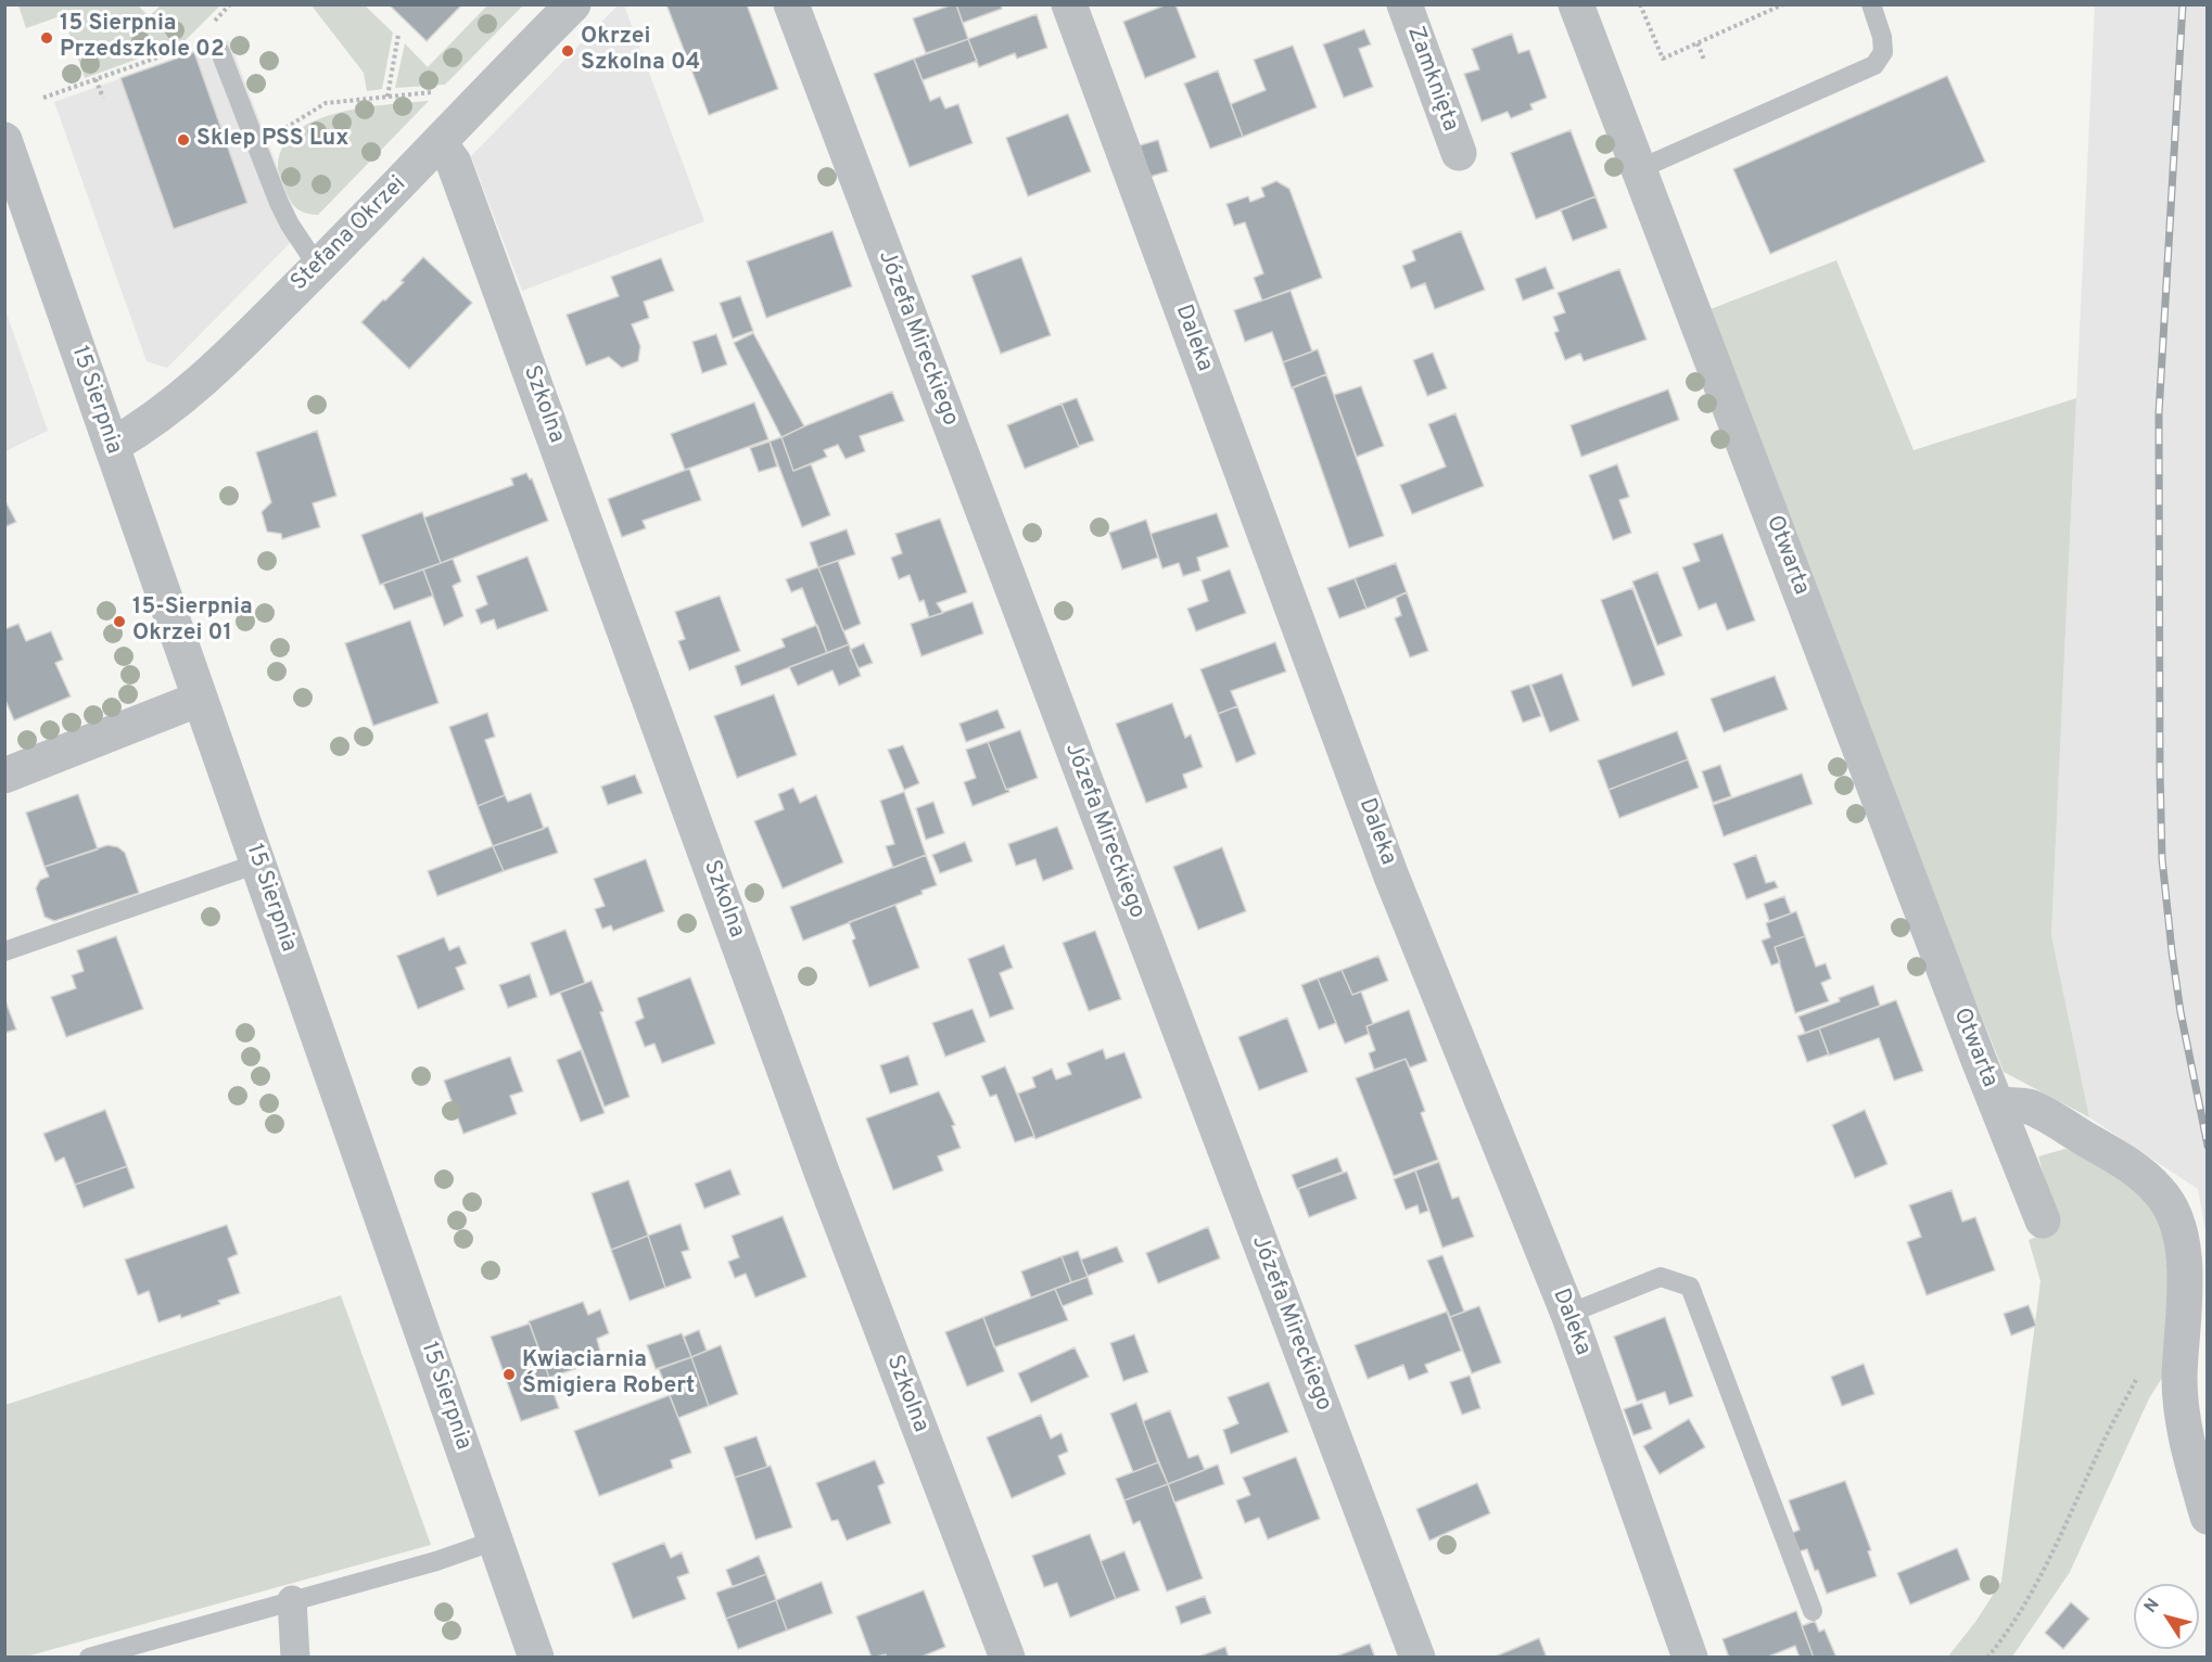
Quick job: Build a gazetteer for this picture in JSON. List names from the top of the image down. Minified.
{"streets":{"street":["Zamknięta","Stefana Okrzei","Józefa Mireckiego","Daleka","15 Sierpnia","Szkolna","Otwarta"]},"crossings":[["Stefana Okrzei","15 Sierpnia"],["Stefana Okrzei","Szkolna"]],"places":["15 Sierpnia Przedszkole 02","Okrzei Szkolna 04","Sklep PSS Lux","15-Sierpnia Okrzei 01","Kwiaciarnia Śmigiera Robert"],"north":"top left"}
